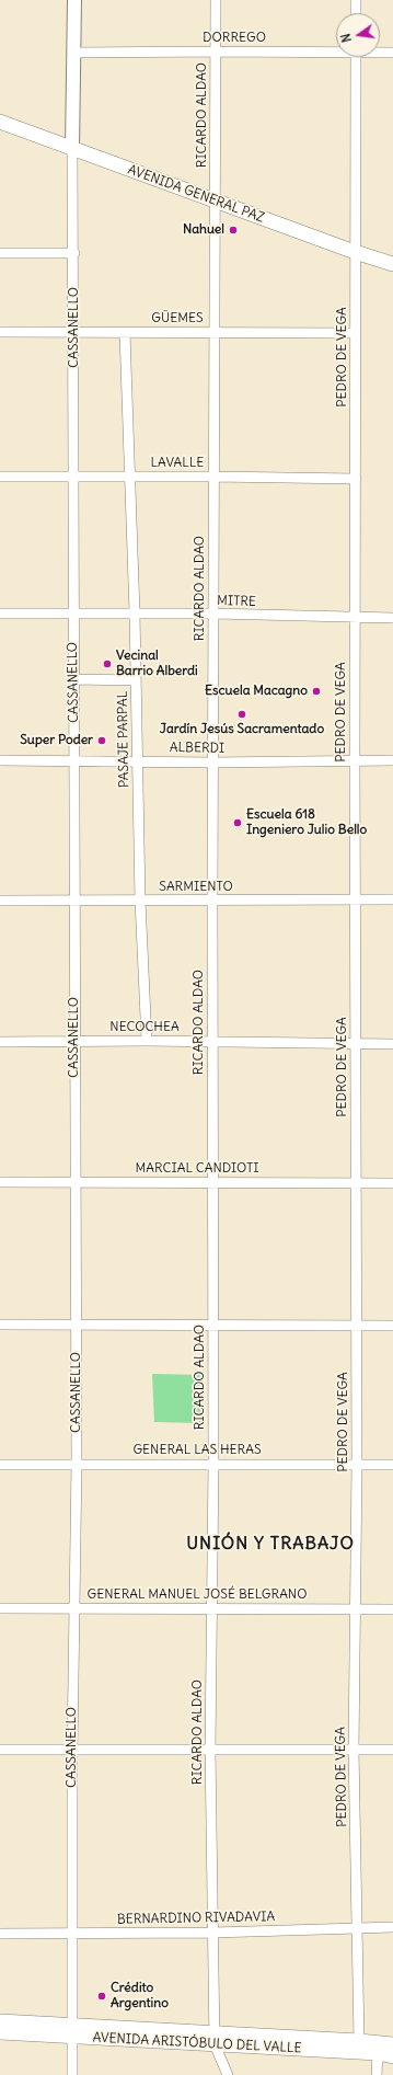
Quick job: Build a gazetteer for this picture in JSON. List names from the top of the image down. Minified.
{"streets":{"main road":["AVENIDA GENERAL PAZ","AVENIDA ARISTÓBULO DEL VALLE"],"street":["DORREGO","RICARDO ALDAO","GÜEMES","CASSANELLO","PEDRO DE VEGA","LAVALLE","MITRE","PASAJE PARPAL","ALBERDI","SARMIENTO","NECOCHEA","MARCIAL CANDIOTI","GENERAL LAS HERAS","GENERAL MANUEL JOSÉ BELGRANO","BERNARDINO RIVADAVIA"]},"crossings":[["DORREGO","RICARDO ALDAO"],["DORREGO","CASSANELLO"],["RICARDO ALDAO","AVENIDA GENERAL PAZ"],["RICARDO ALDAO","GÜEMES"],["RICARDO ALDAO","LAVALLE"],["RICARDO ALDAO","MITRE"],["RICARDO ALDAO","ALBERDI"],["RICARDO ALDAO","SARMIENTO"],["RICARDO ALDAO","NECOCHEA"],["RICARDO ALDAO","MARCIAL CANDIOTI"],["RICARDO ALDAO","GENERAL LAS HERAS"],["RICARDO ALDAO","GENERAL MANUEL JOSÉ BELGRANO"],["RICARDO ALDAO","BERNARDINO RIVADAVIA"],["RICARDO ALDAO","AVENIDA ARISTÓBULO DEL VALLE"],["AVENIDA GENERAL PAZ","CASSANELLO"],["AVENIDA GENERAL PAZ","PEDRO DE VEGA"],["GÜEMES","CASSANELLO"],["GÜEMES","PEDRO DE VEGA"],["GÜEMES","PASAJE PARPAL"],["CASSANELLO","LAVALLE"],["CASSANELLO","MITRE"],["CASSANELLO","ALBERDI"],["CASSANELLO","SARMIENTO"],["CASSANELLO","NECOCHEA"],["CASSANELLO","MARCIAL CANDIOTI"],["CASSANELLO","GENERAL LAS HERAS"],["CASSANELLO","GENERAL MANUEL JOSÉ BELGRANO"],["CASSANELLO","BERNARDINO RIVADAVIA"],["CASSANELLO","AVENIDA ARISTÓBULO DEL VALLE"],["PEDRO DE VEGA","LAVALLE"],["PEDRO DE VEGA","MITRE"],["PEDRO DE VEGA","ALBERDI"],["PEDRO DE VEGA","SARMIENTO"],["PEDRO DE VEGA","NECOCHEA"],["PEDRO DE VEGA","MARCIAL CANDIOTI"],["PEDRO DE VEGA","GENERAL LAS HERAS"],["PEDRO DE VEGA","GENERAL MANUEL JOSÉ BELGRANO"],["PEDRO DE VEGA","BERNARDINO RIVADAVIA"],["PEDRO DE VEGA","AVENIDA ARISTÓBULO DEL VALLE"],["LAVALLE","PASAJE PARPAL"],["MITRE","PASAJE PARPAL"],["PASAJE PARPAL","ALBERDI"],["PASAJE PARPAL","SARMIENTO"],["PASAJE PARPAL","NECOCHEA"]],"districts":["UNIÓN Y TRABAJO"],"places":["Nahuel","Vecinal Barrio Alberdi","Escuela Macagno","Jardín Jesús Sacramentado","Super Poder","Escuela 618 Ingeniero Julio Bello","Crédito Argentino"],"north":"left"}
